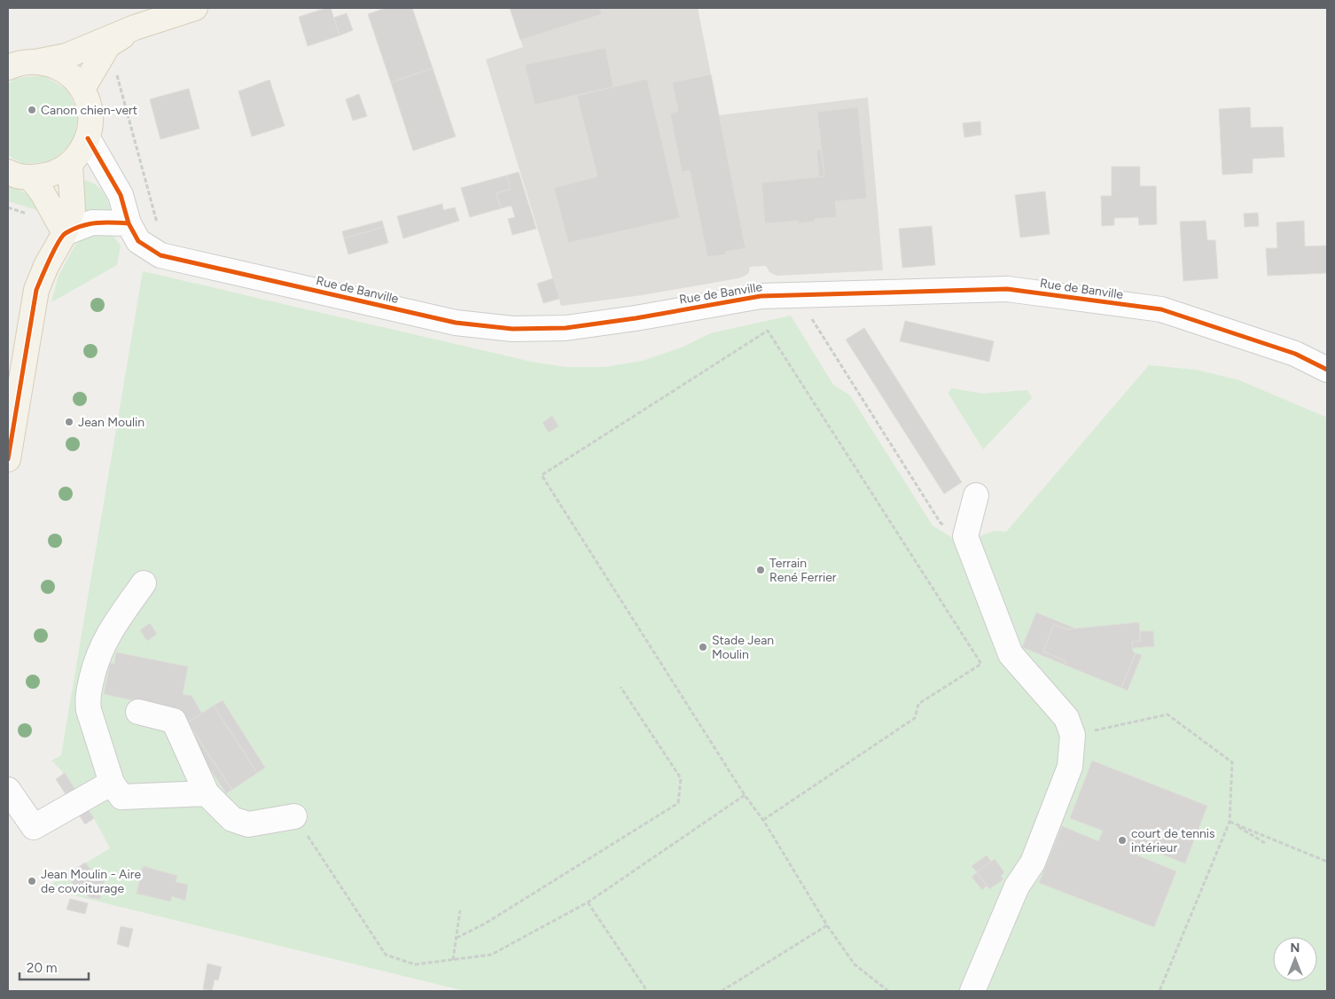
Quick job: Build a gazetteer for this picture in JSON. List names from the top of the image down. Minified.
{"streets":{"street":["Rue de Banville"]},"places":["Canon chien-vert","Jean Moulin","Terrain René Ferrier","Stade Jean Moulin","court de tennis intérieur","Jean Moulin - Aire de covoiturage"],"scale_bar":"20 m","north":"top"}
